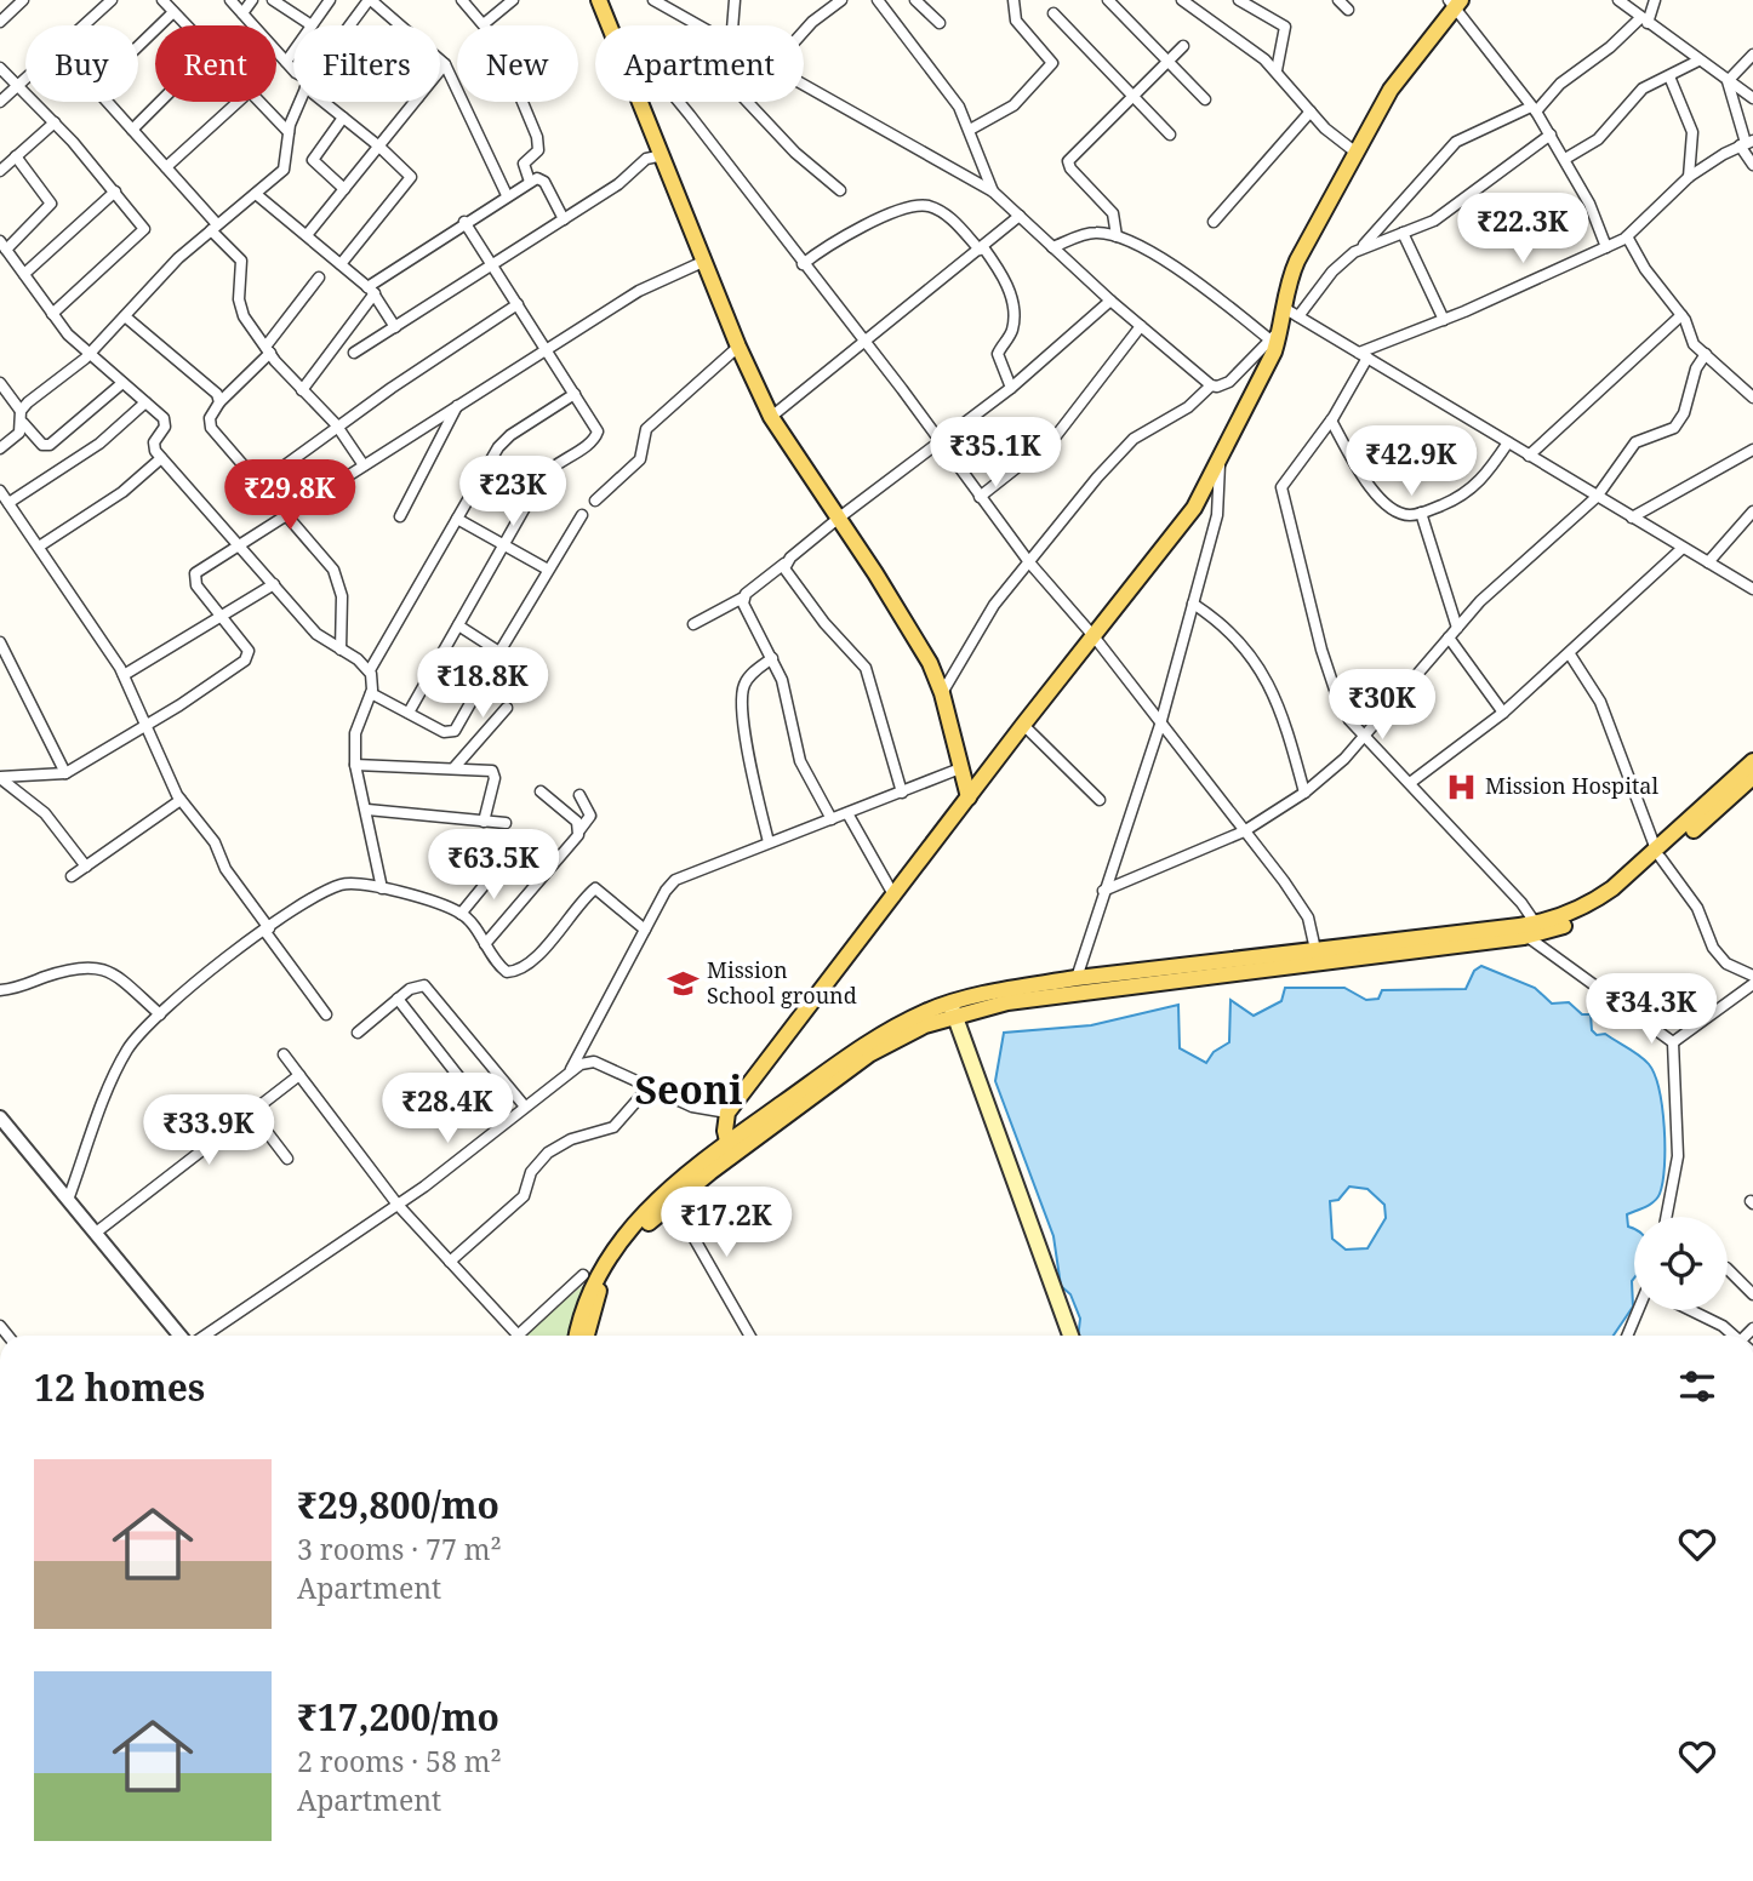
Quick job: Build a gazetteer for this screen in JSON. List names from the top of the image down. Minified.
{"districts":["Seoni"],"places":{"hospital":["Mission Hospital"],"school or university":["Mission School ground"]},"page":{"chip":["Buy","Rent","Filters","New","Apartment"],"price":["₹22.3K","₹35.1K","₹42.9K","₹23K","₹29.8K","₹18.8K","₹30K","₹63.5K","₹34.3K","₹28.4K","₹33.9K","₹17.2K"],"heading":"12 homes","list":[{"name":"₹29,800/mo","note":"3 rooms · 77 m² · Apartment"},{"name":"₹17,200/mo","note":"2 rooms · 58 m² · Apartment"}]}}
